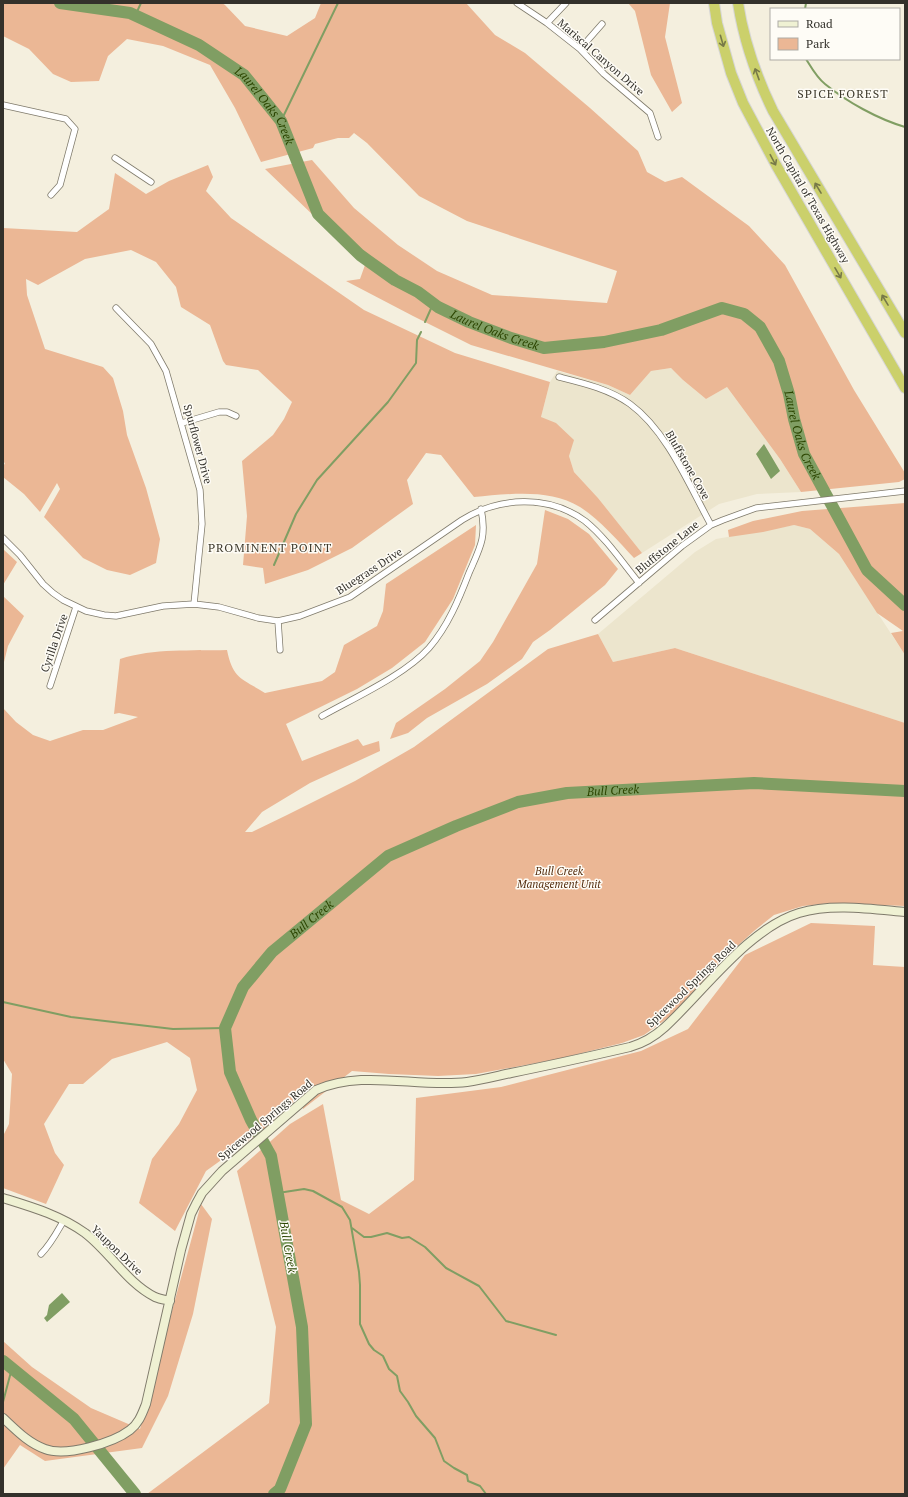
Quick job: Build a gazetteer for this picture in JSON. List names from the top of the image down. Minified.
{"streets":{"highway":["North Capital of Texas Highway"],"main road":["Spicewood Springs Road","Yaupon Drive"],"street":["Mariscal Canyon Drive","Spurflower Drive","Bluffstone Cove","Bluffstone Lane","Bluegrass Drive","Cyrilla Drive"]},"crossings":[["Spurflower Drive","Bluegrass Drive"],["Bluffstone Cove","Bluffstone Lane"],["Bluffstone Lane","Bluegrass Drive"],["Bluegrass Drive","Cyrilla Drive"],["Spicewood Springs Road","Yaupon Drive"]],"districts":["SPICE FOREST","PROMINENT POINT"],"water":["Laurel Oaks Creek","Bull Creek"],"parks":["Bull Creek Management Unit"],"legend":["Road","Park"]}
